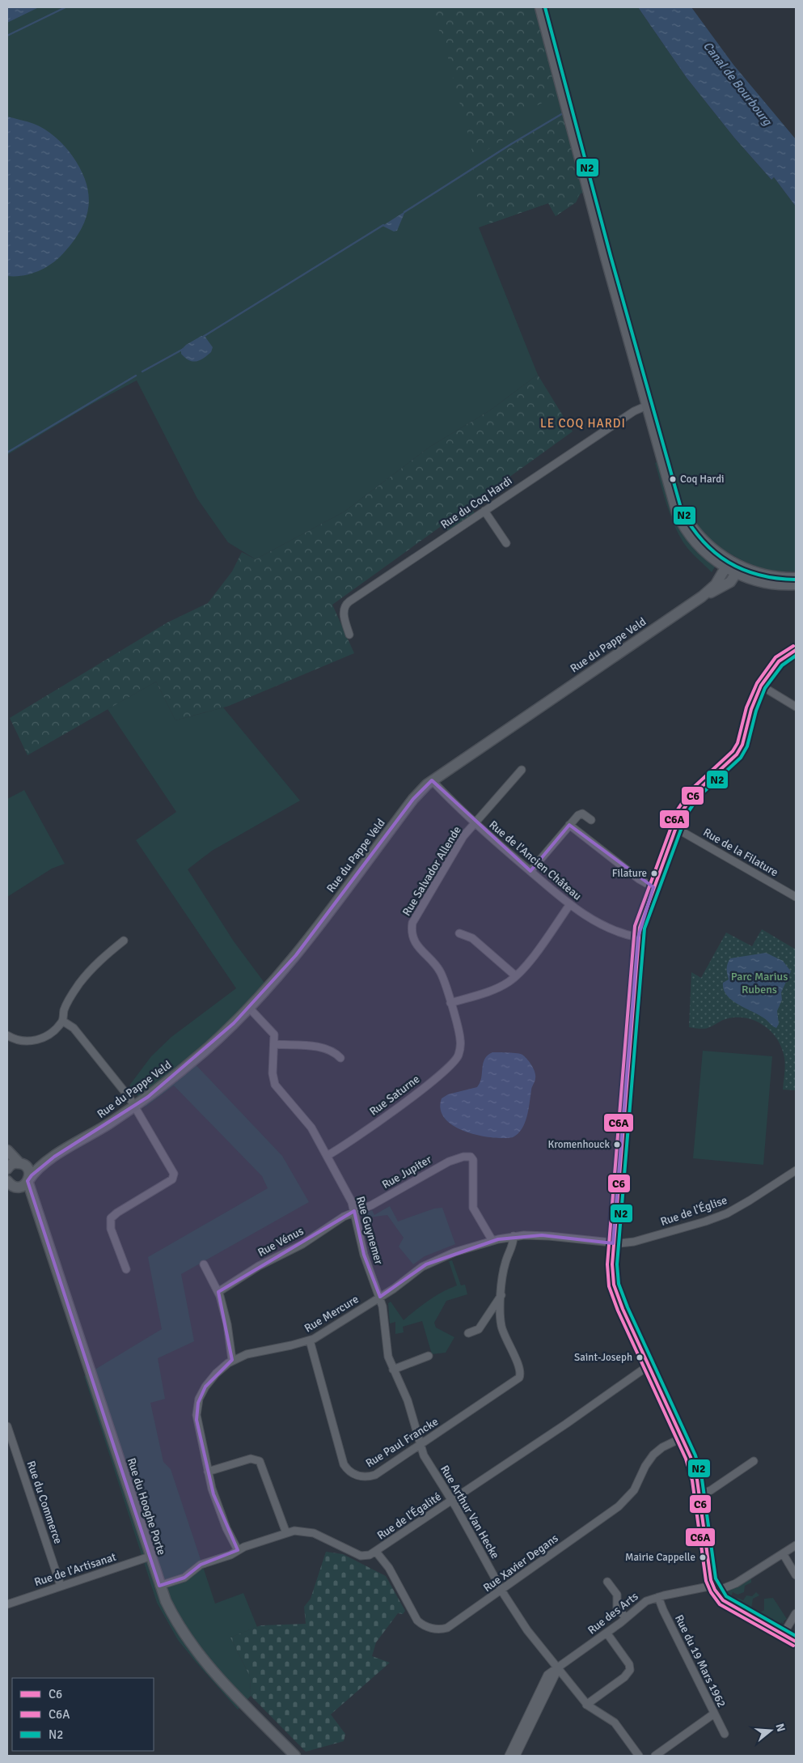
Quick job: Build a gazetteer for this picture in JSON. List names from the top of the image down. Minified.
{"streets":{"street":["Rue du Coq Hardi","Rue du Pappe Veld","Rue de la Filature","Rue de l'Ancien Château","Rue Salvador Allende","Rue Saturne","Rue Jupiter","Rue de l'Église","Rue Guynemer","Rue Vénus","Rue Mercure","Rue Paul Francke","Rue du Commerce","Rue du Hooghe Porte","Rue Arthur Van Hecke","Rue de l'Égalité","Rue Xavier Degans","Rue de l'Artisanat","Rue des Arts","Rue du 19 Mars 1962"]},"crossings":[["Rue du Pappe Veld","Rue de l'Ancien Château"],["Rue du Pappe Veld","Rue Guynemer"],["Rue du Pappe Veld","Rue du Hooghe Porte"],["Rue de l'Ancien Château","Rue Salvador Allende"],["Rue Salvador Allende","Rue Saturne"],["Rue Saturne","Rue Guynemer"],["Rue Jupiter","Rue Guynemer"],["Rue Jupiter","Rue Vénus"],["Rue Jupiter","Rue Mercure"],["Rue de l'Église","Rue Mercure"],["Rue Guynemer","Rue Vénus"],["Rue Guynemer","Rue Mercure"],["Rue Guynemer","Rue Paul Francke"],["Rue Guynemer","Rue Arthur Van Hecke"],["Rue Mercure","Rue Paul Francke"],["Rue Mercure","Rue de l'Égalité"],["Rue Paul Francke","Rue Arthur Van Hecke"],["Rue du Commerce","Rue de l'Artisanat"],["Rue du Hooghe Porte","Rue de l'Égalité"],["Rue du Hooghe Porte","Rue de l'Artisanat"],["Rue Arthur Van Hecke","Rue de l'Égalité"],["Rue Arthur Van Hecke","Rue Xavier Degans"],["Rue Arthur Van Hecke","Rue des Arts"],["Rue de l'Égalité","Rue Xavier Degans"],["Rue des Arts","Rue du 19 Mars 1962"]],"districts":["LE COQ HARDI"],"water":["Canal de Bourbourg"],"parks":["Parc Marius Rubens"],"places":["Coq Hardi","Filature","Kromenhouck","Saint-Joseph","Mairie Cappelle"],"lines":["transit line N2","transit line C6A","transit line C6"],"legend":["C6","C6A","N2"],"north":"right"}
